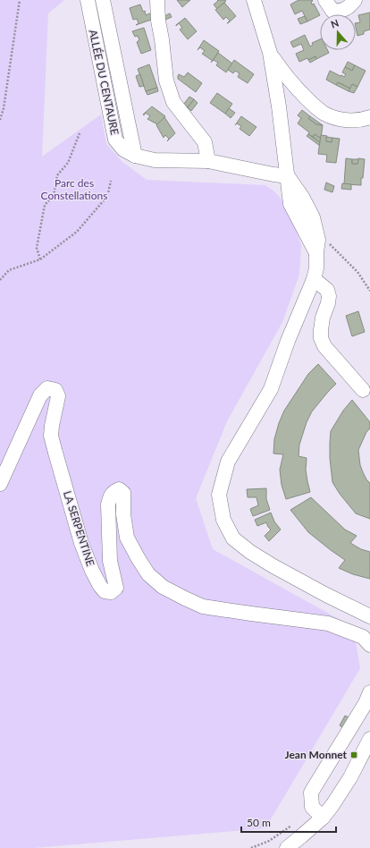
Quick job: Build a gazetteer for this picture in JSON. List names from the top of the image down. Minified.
{"streets":{"street":["ALLÉE DU CENTAURE","LA SERPENTINE"]},"parks":["Parc des Constellations"],"places":{"transit":["Jean Monnet"]},"scale_bar":"50 m","north":"top"}
